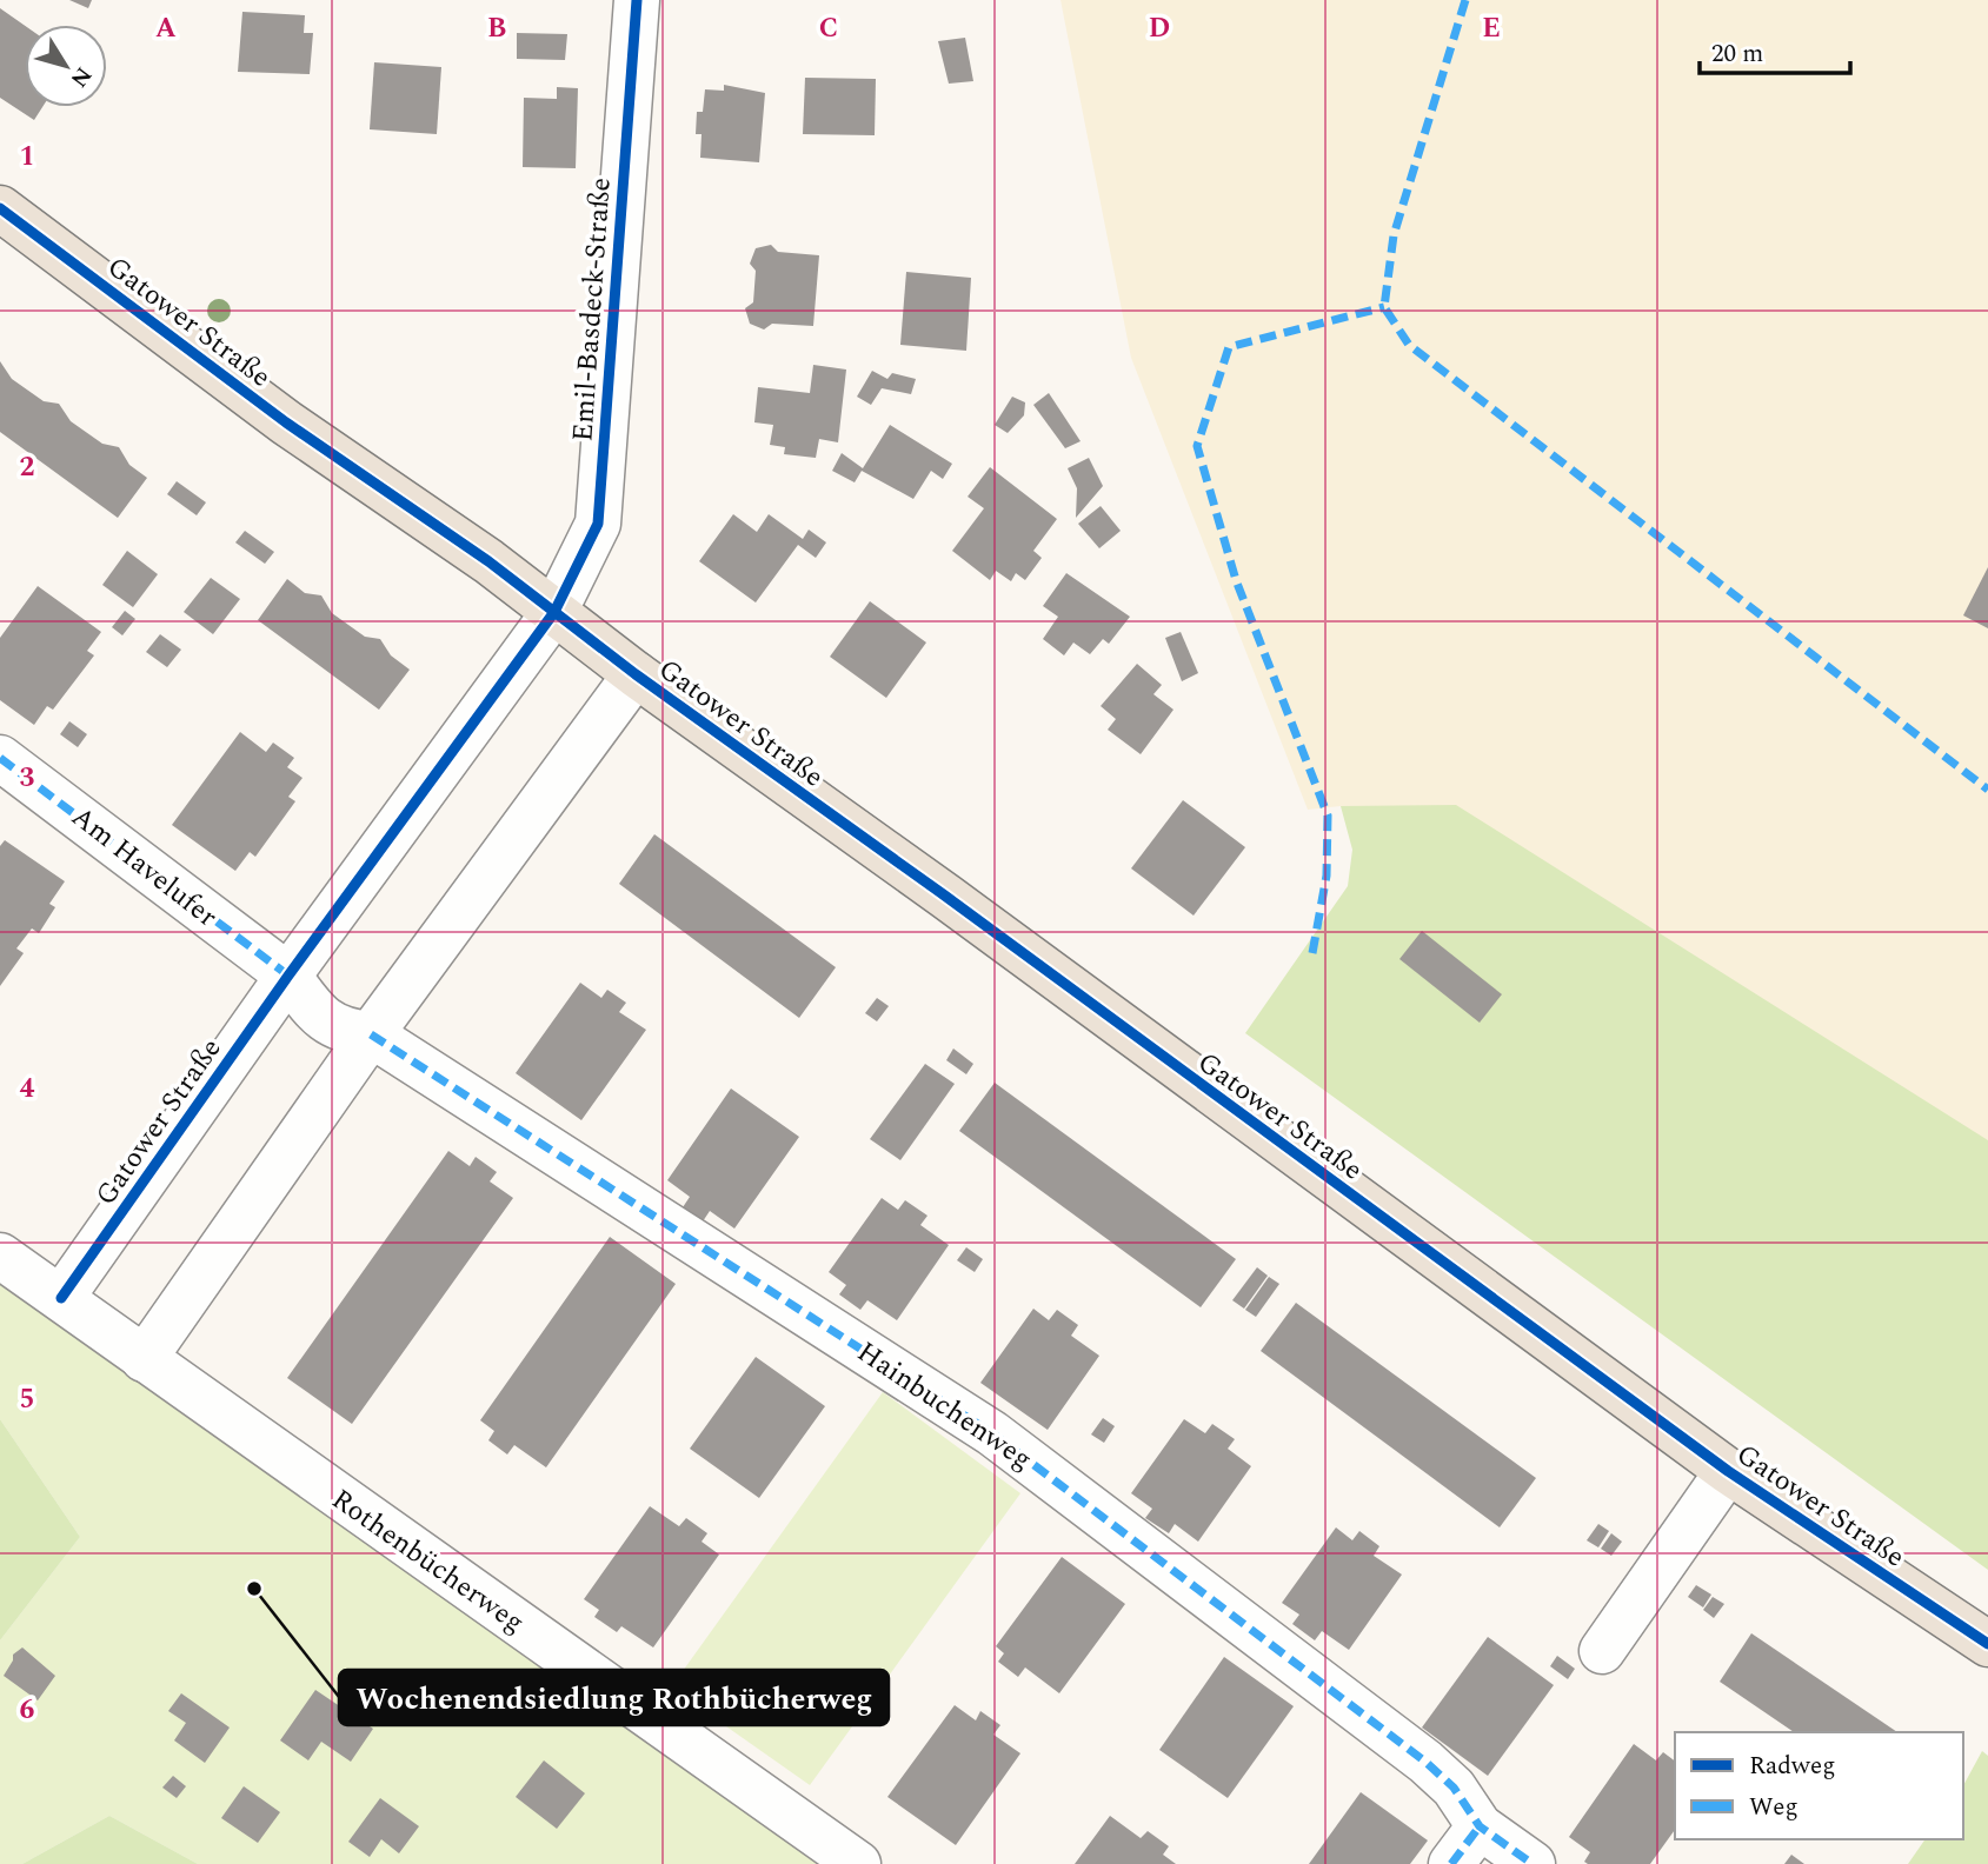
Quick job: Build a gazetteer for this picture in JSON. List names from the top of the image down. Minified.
{"streets":{"main road":["Gatower Straße"],"street":["Emil-Basdeck-Straße","Am Havelufer","Hainbuchenweg","Rothenbücherweg"]},"crossings":[["Emil-Basdeck-Straße","Gatower Straße"],["Gatower Straße","Am Havelufer"],["Gatower Straße","Hainbuchenweg"],["Gatower Straße","Rothenbücherweg"]],"places":["Wochenendsiedlung Rothbücherweg"],"legend":["Radweg","Weg"],"scale_bar":"20 m","north":"bottom right","grid":{"columns":["A","B","C","D","E"],"rows":["1","2","3","4","5","6"]}}
